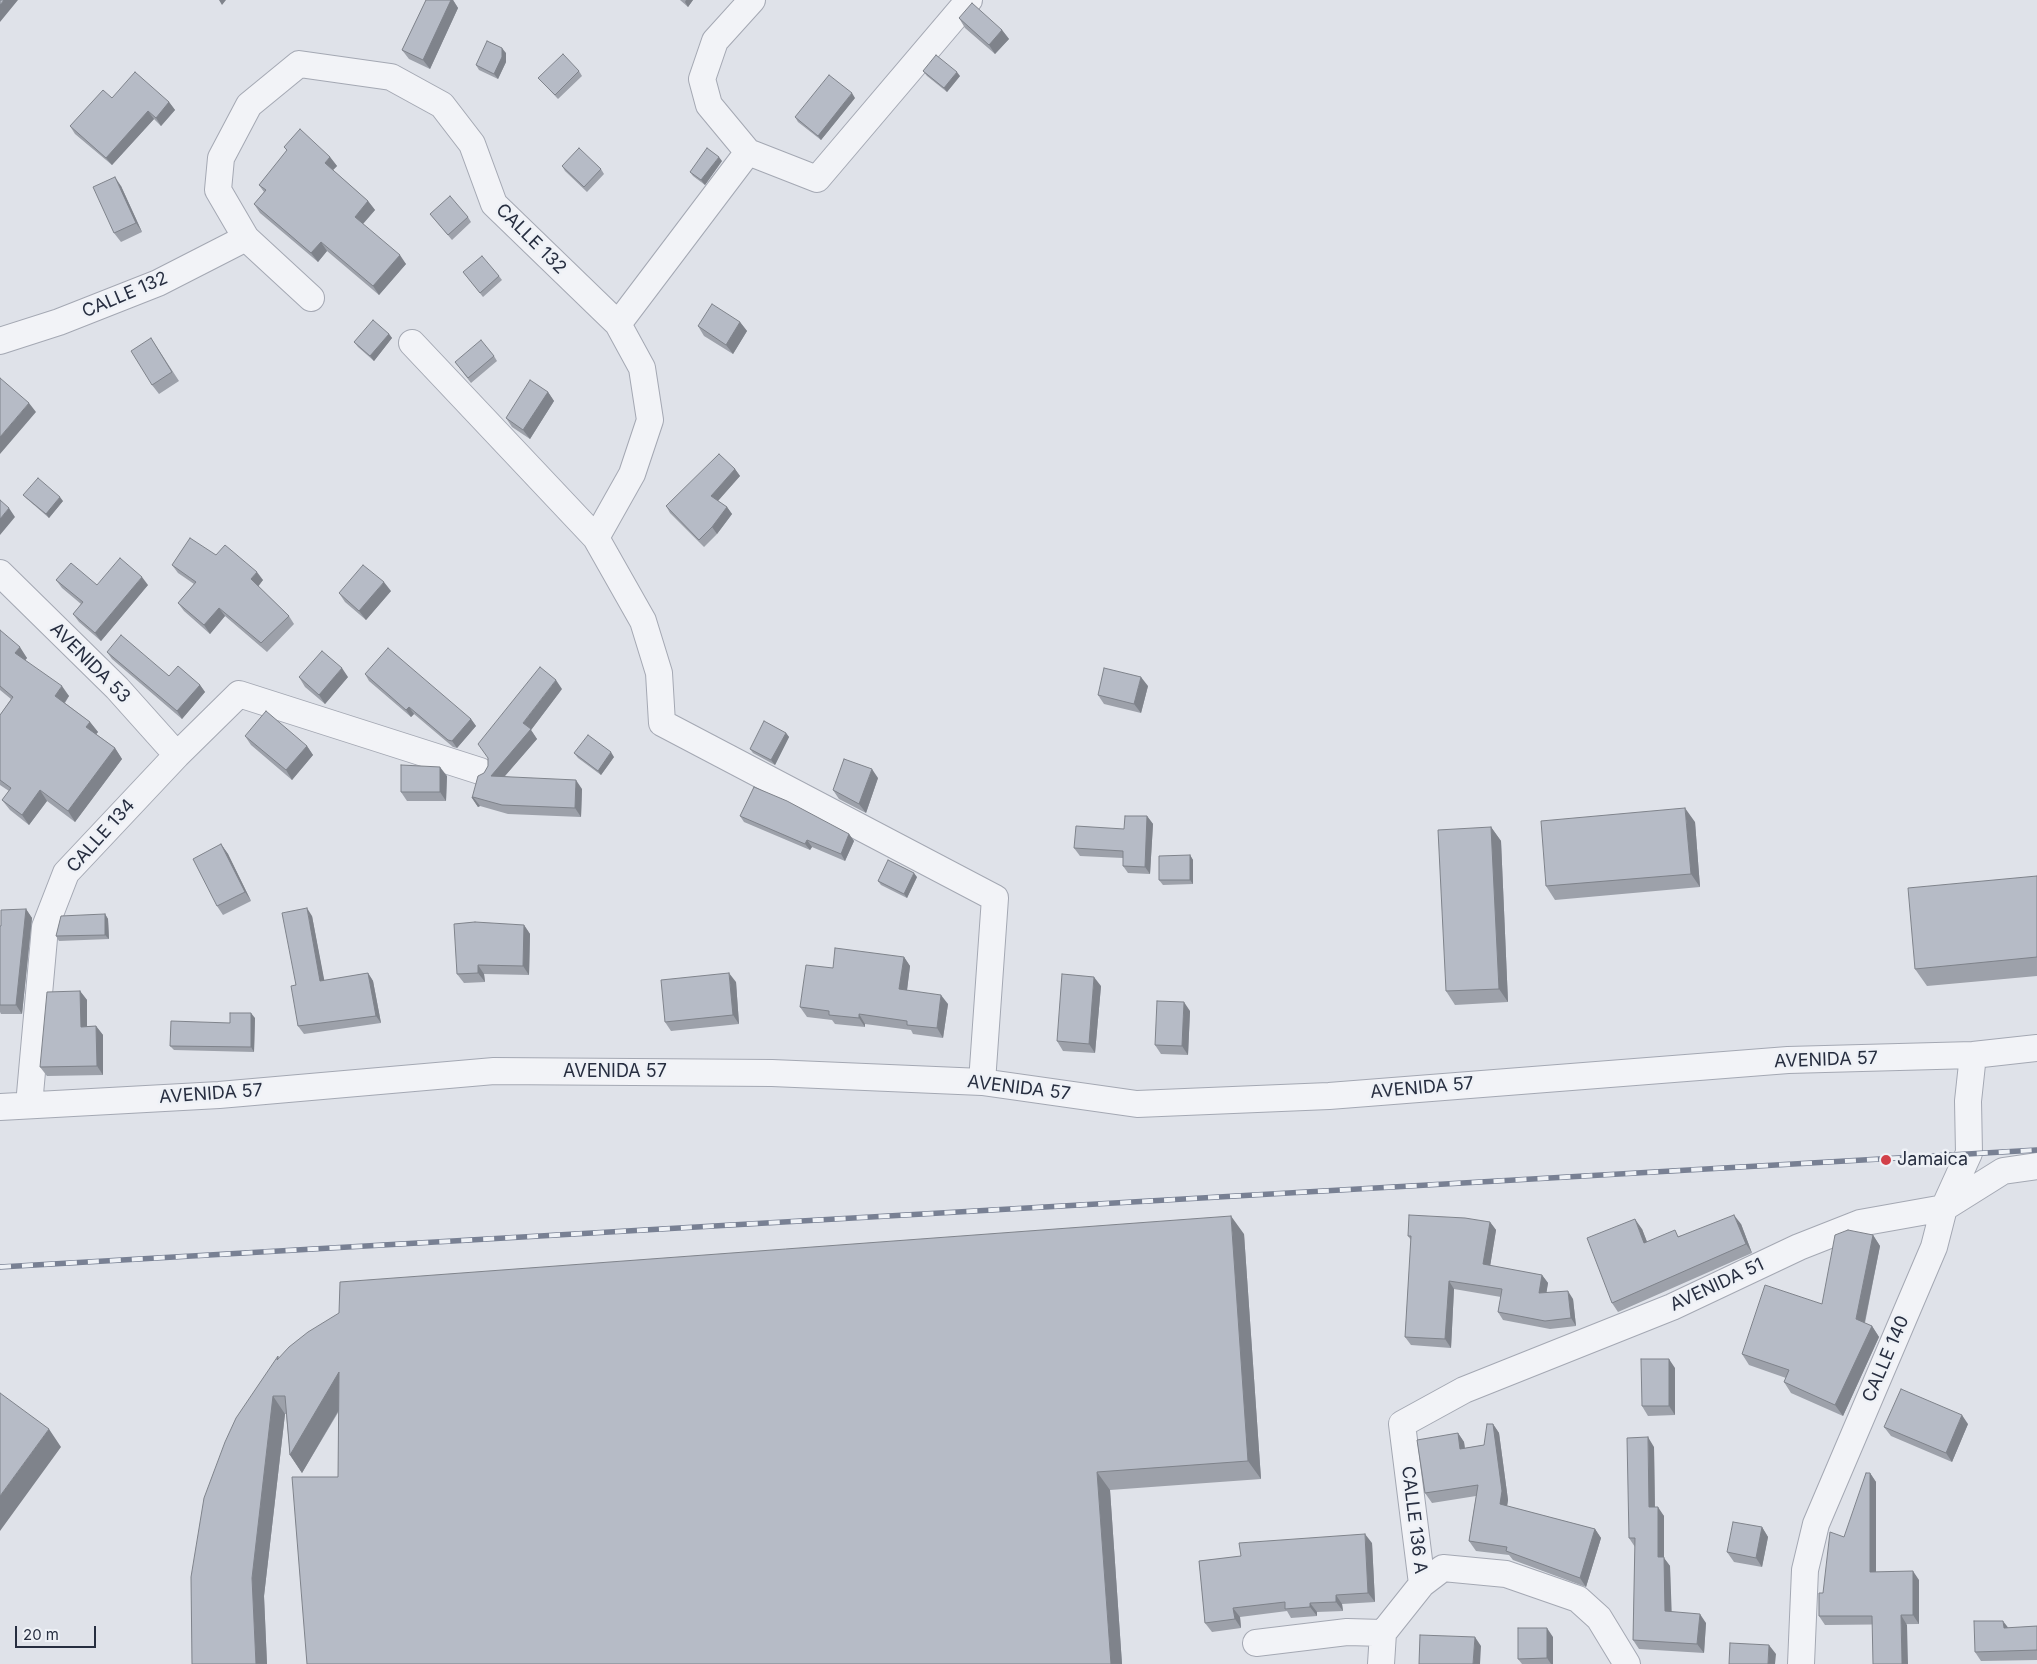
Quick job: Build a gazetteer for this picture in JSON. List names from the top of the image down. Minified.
{"streets":{"street":["CALLE 132","AVENIDA 53","CALLE 134","AVENIDA 57","AVENIDA 51","CALLE 140","CALLE 136 A"]},"crossings":[["AVENIDA 53","CALLE 134"],["CALLE 134","AVENIDA 57"],["AVENIDA 57","CALLE 140"],["AVENIDA 51","CALLE 140"],["AVENIDA 51","CALLE 136 A"]],"places":["Jamaica"],"scale_bar":"20 m"}
